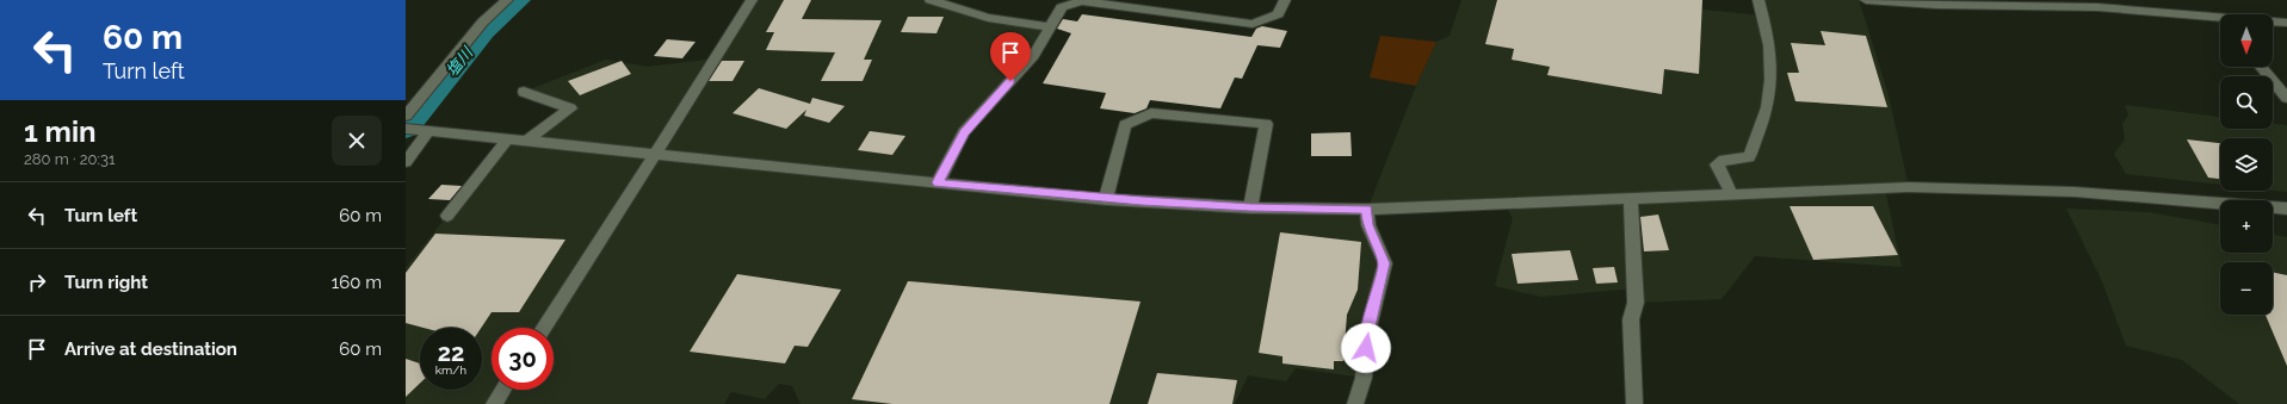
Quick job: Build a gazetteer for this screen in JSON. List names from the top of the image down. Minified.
{"water":["塩川"],"north":"bottom","page":{"turn":["60 m","Turn left"],"map_buttons":["+","−"],"heading":["1 min","280 m · 20:31"],"list":[{"name":"Turn left","value":"60 m"},{"name":"Turn right","value":"160 m"},{"name":"Arrive at destination","value":"60 m"}],"speed":"22 km/h","limit":"30"}}
